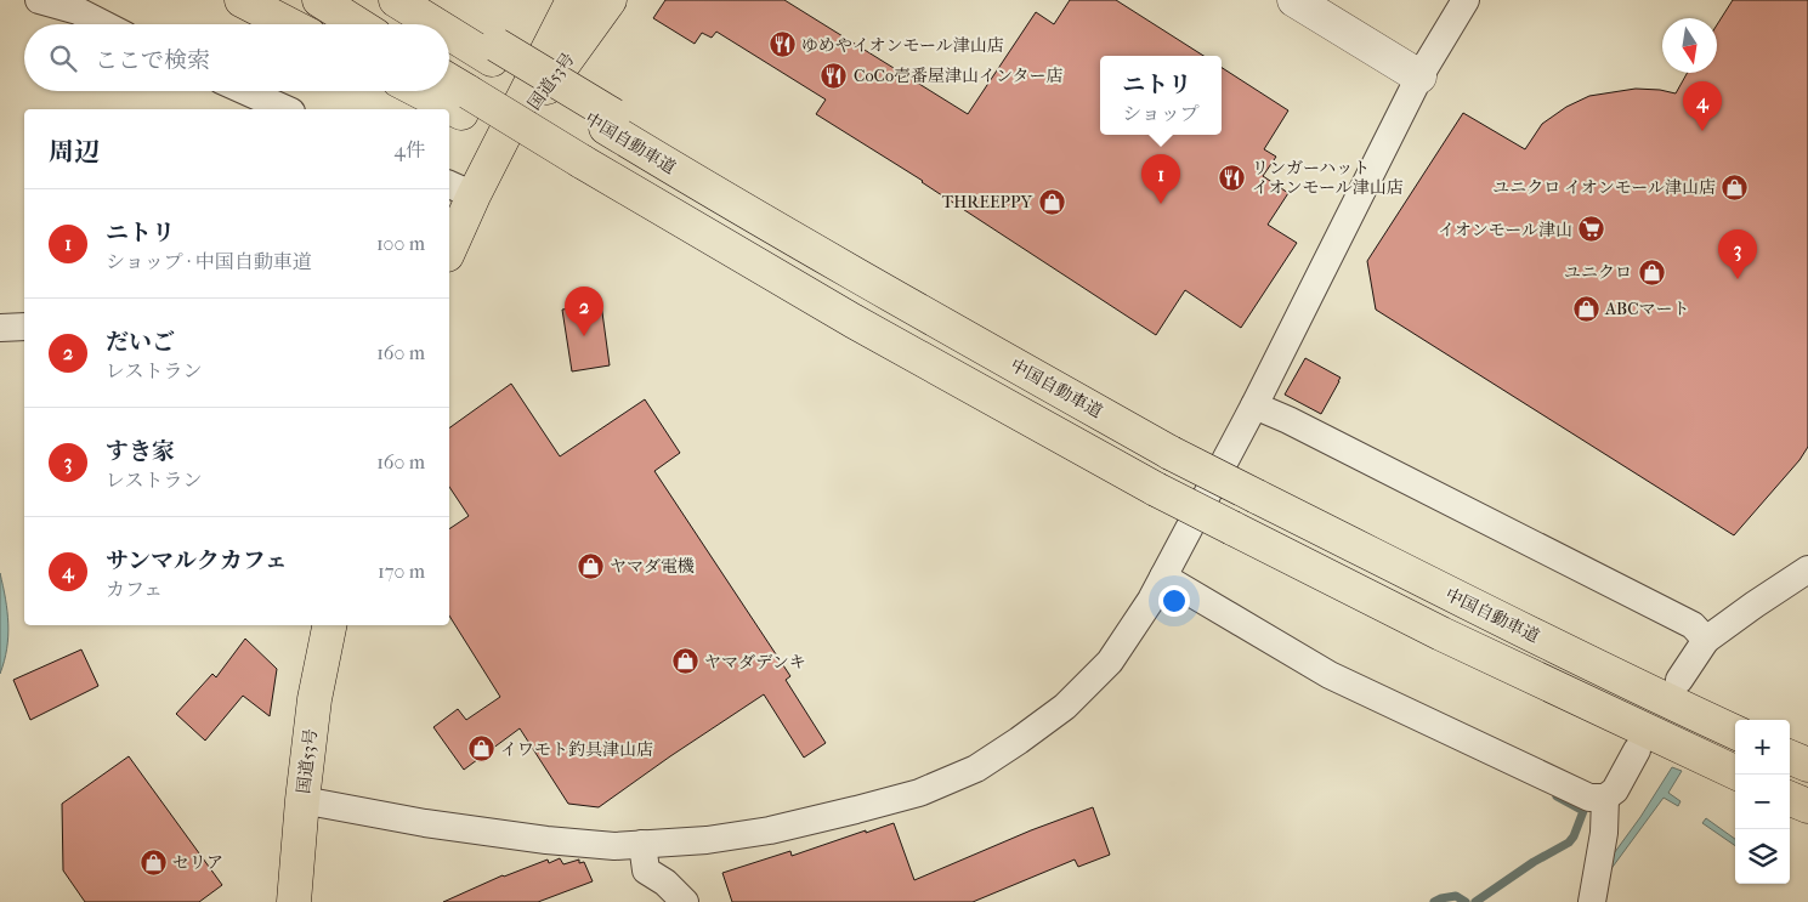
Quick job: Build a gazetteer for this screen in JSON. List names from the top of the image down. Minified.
{"streets":{"highway":["国道53号","中国自動車道"]},"places":{"restaurant":["ゆめやイオンモール津山店","CoCo壱番屋津山インター店","リンガーハット イオンモール津山店"],"shop":["ユニクロ イオンモール津山店","THREEPPY","ユニクロ","ABCマート","ヤマダ電機","ヤマダデンキ","イワモト釣具津山店","セリア"],"supermarket":["イオンモール津山"]},"north":"bottom","page":{"search":"ここで検索","popup":["ニトリ","ショップ"],"pins":["4","1","3","2"],"heading":["周辺","4件"],"list":[{"mark":"1","name":"ニトリ","note":"ショップ · 中国自動車道","value":"100 m"},{"mark":"2","name":"だいご","note":"レストラン","value":"160 m"},{"mark":"3","name":"すき家","note":"レストラン","value":"160 m"},{"mark":"4","name":"サンマルクカフェ","note":"カフェ","value":"170 m"}],"map_buttons":["+","−"]}}
